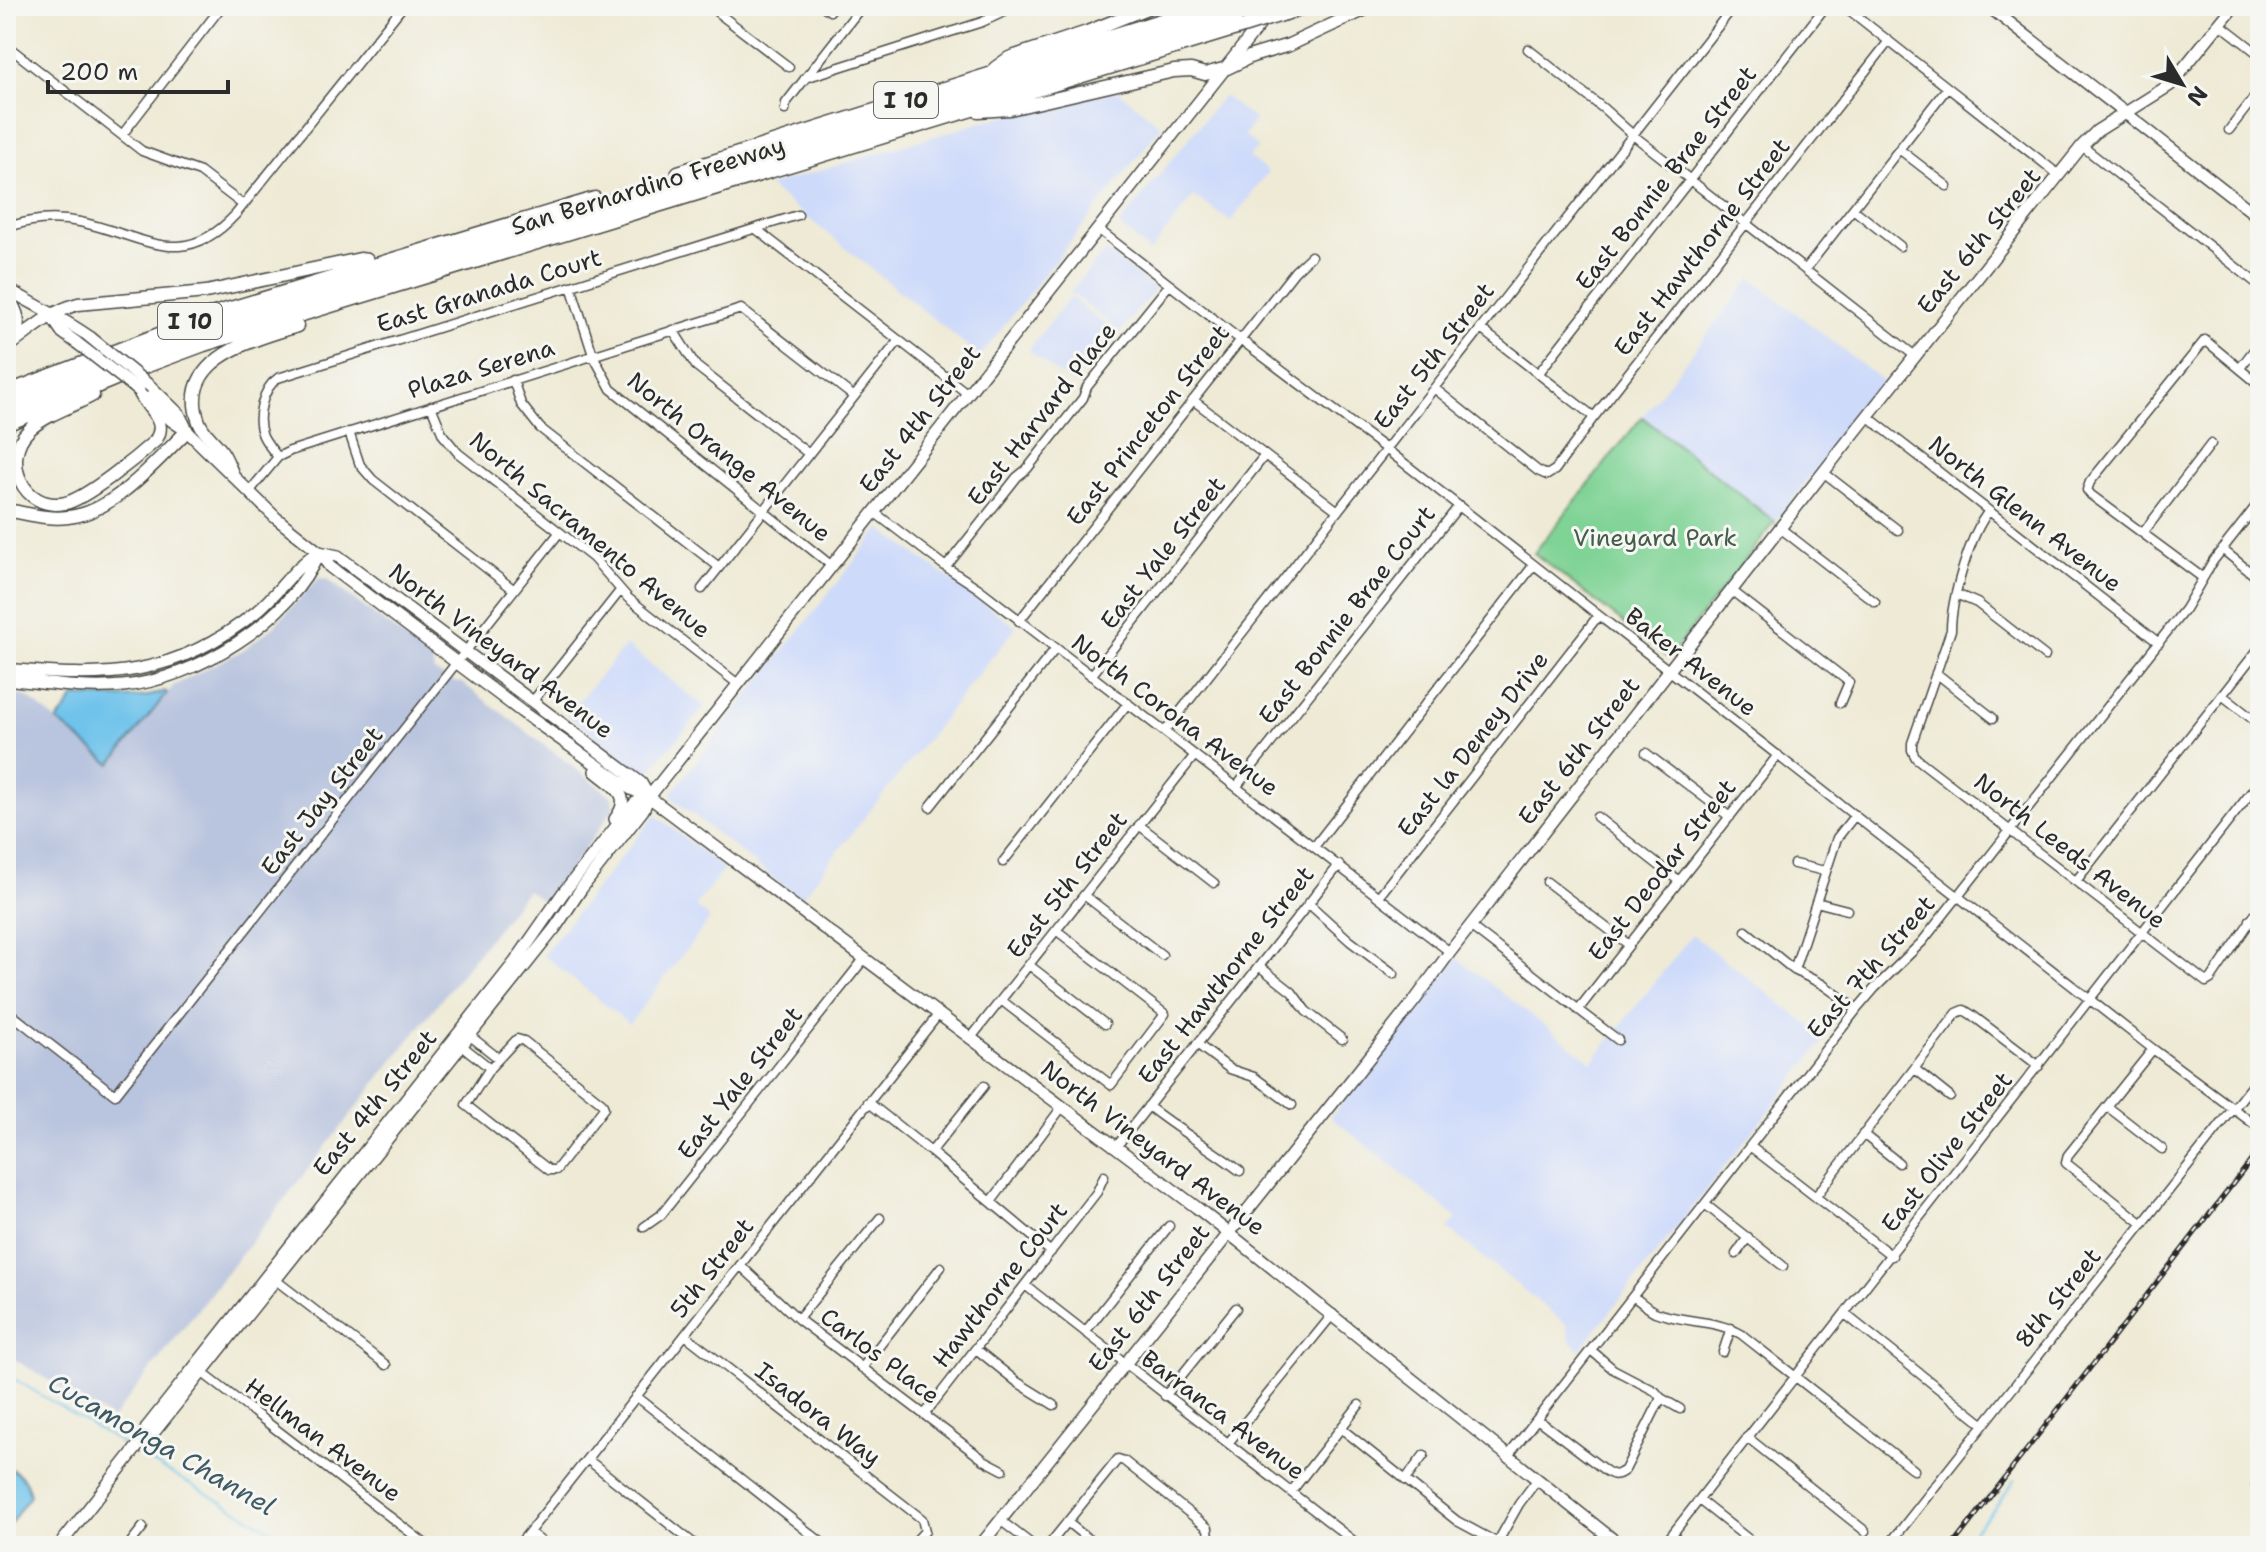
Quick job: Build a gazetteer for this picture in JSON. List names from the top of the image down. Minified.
{"streets":{"highway":["I 10","San Bernardino Freeway"],"main road":["East 6th Street","East 4th Street","North Vineyard Avenue"],"street":["East Bonnie Brae Street","East Hawthorne Street","East Granada Court","East 5th Street","Plaza Serena","East Harvard Place","East Princeton Street","North Orange Avenue","North Glenn Avenue","North Sacramento Avenue","East Yale Street","East Bonnie Brae Court","Baker Avenue","North Corona Avenue","East la Deney Drive","East Jay Street","North Leeds Avenue","East Deodar Street","East 7th Street","East Olive Street","5th Street","Hawthorne Court","8th Street","Carlos Place","Isadora Way","Barranca Avenue","Hellman Avenue"]},"crossings":[["San Bernardino Freeway","East 4th Street"],["East 6th Street","North Glenn Avenue"],["East 6th Street","North Vineyard Avenue"],["East 6th Street","Baker Avenue"],["East 6th Street","North Corona Avenue"],["East 6th Street","Barranca Avenue"],["East Hawthorne Street","East 5th Street"],["East Hawthorne Street","North Vineyard Avenue"],["East Hawthorne Street","Baker Avenue"],["East Hawthorne Street","North Corona Avenue"],["East Granada Court","Plaza Serena"],["East Granada Court","North Orange Avenue"],["East 5th Street","North Vineyard Avenue"],["East 5th Street","Baker Avenue"],["East 5th Street","North Corona Avenue"],["Plaza Serena","North Orange Avenue"],["Plaza Serena","North Sacramento Avenue"],["East Harvard Place","Baker Avenue"],["East Harvard Place","North Corona Avenue"],["East 4th Street","North Orange Avenue"],["East 4th Street","North Sacramento Avenue"],["East 4th Street","North Vineyard Avenue"],["East 4th Street","Baker Avenue"],["East 4th Street","North Corona Avenue"],["East 4th Street","Hellman Avenue"],["East Princeton Street","Baker Avenue"],["East Princeton Street","North Corona Avenue"],["North Glenn Avenue","East 7th Street"],["North Sacramento Avenue","East Jay Street"],["East Yale Street","North Vineyard Avenue"],["East Yale Street","North Corona Avenue"],["East Bonnie Brae Court","Baker Avenue"],["East Bonnie Brae Court","North Corona Avenue"],["North Vineyard Avenue","East Jay Street"],["North Vineyard Avenue","East 7th Street"],["North Vineyard Avenue","5th Street"],["Baker Avenue","East la Deney Drive"],["Baker Avenue","East Deodar Street"],["Baker Avenue","East 7th Street"],["Baker Avenue","East Olive Street"],["Baker Avenue","8th Street"],["North Corona Avenue","East la Deney Drive"],["North Leeds Avenue","East 7th Street"],["North Leeds Avenue","East Olive Street"],["5th Street","Carlos Place"],["5th Street","Isadora Way"],["Hawthorne Court","Carlos Place"],["Hawthorne Court","Barranca Avenue"]],"water":["Cucamonga Channel"],"parks":["Vineyard Park"],"scale_bar":"200 m","north":"bottom right"}
